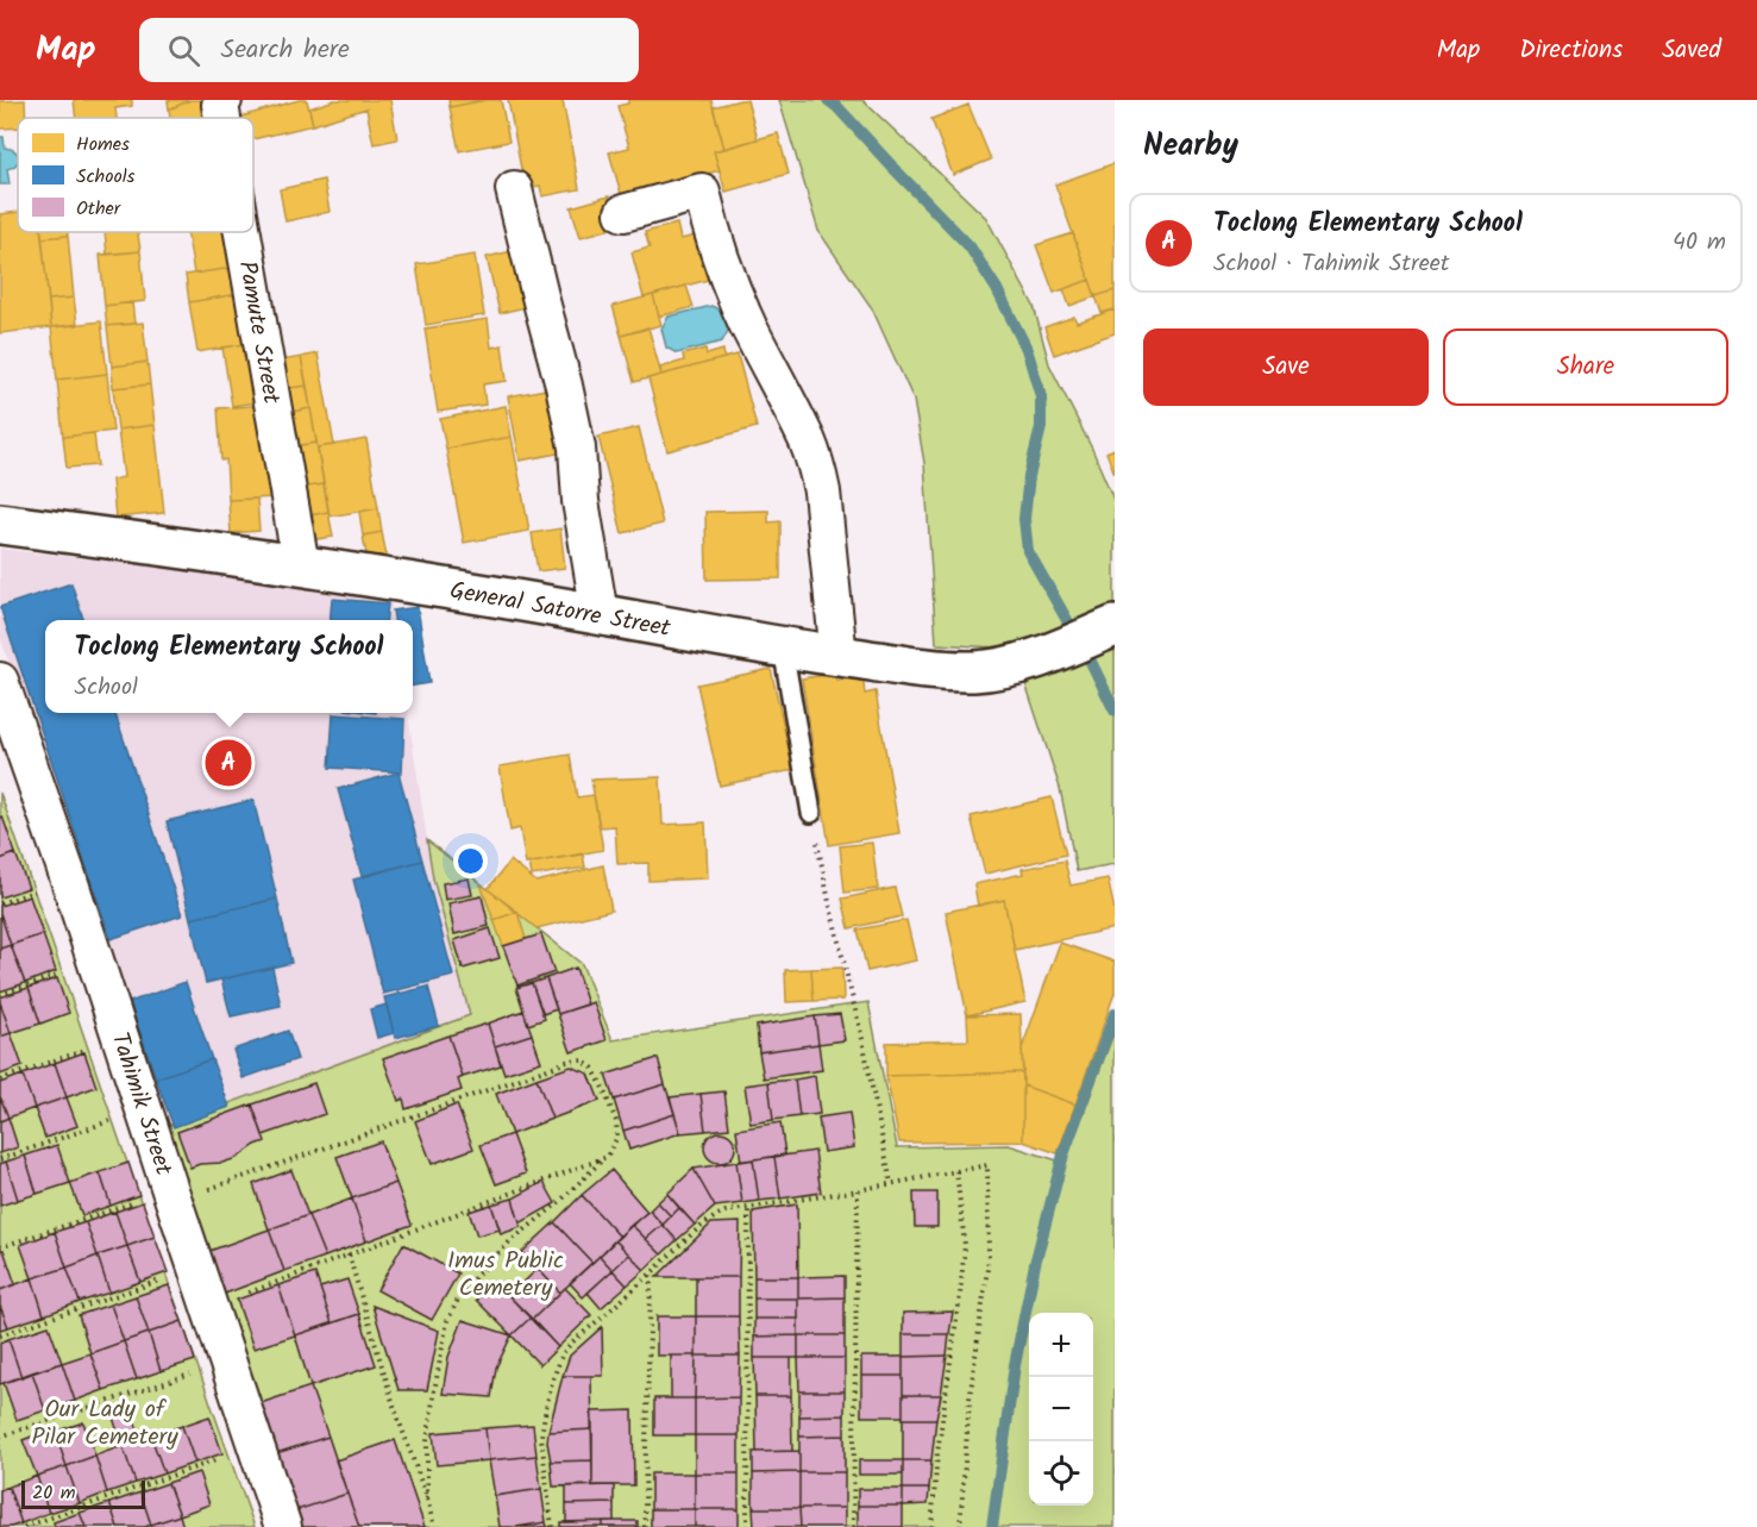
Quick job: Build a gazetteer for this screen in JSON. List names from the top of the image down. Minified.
{"streets":{"street":["Pamute Street","General Satorre Street","Tahimik Street"]},"crossings":[["Pamute Street","General Satorre Street"]],"parks":["Imus Public Cemetery","Our Lady of Pilar Cemetery"],"legend":["Homes","Schools","Other"],"scale_bar":"20 m","page":{"header":"Map","search":"Search here","nav":["Map","Directions","Saved"],"heading":"Nearby","list":[{"mark":"A","name":"Toclong Elementary School","note":"School · Tahimik Street","value":"40 m"}],"buttons":["Save","Share"],"popup":["Toclong Elementary School","School"],"pins":"A","map_buttons":["+","−"],"scale":"20 m"}}
